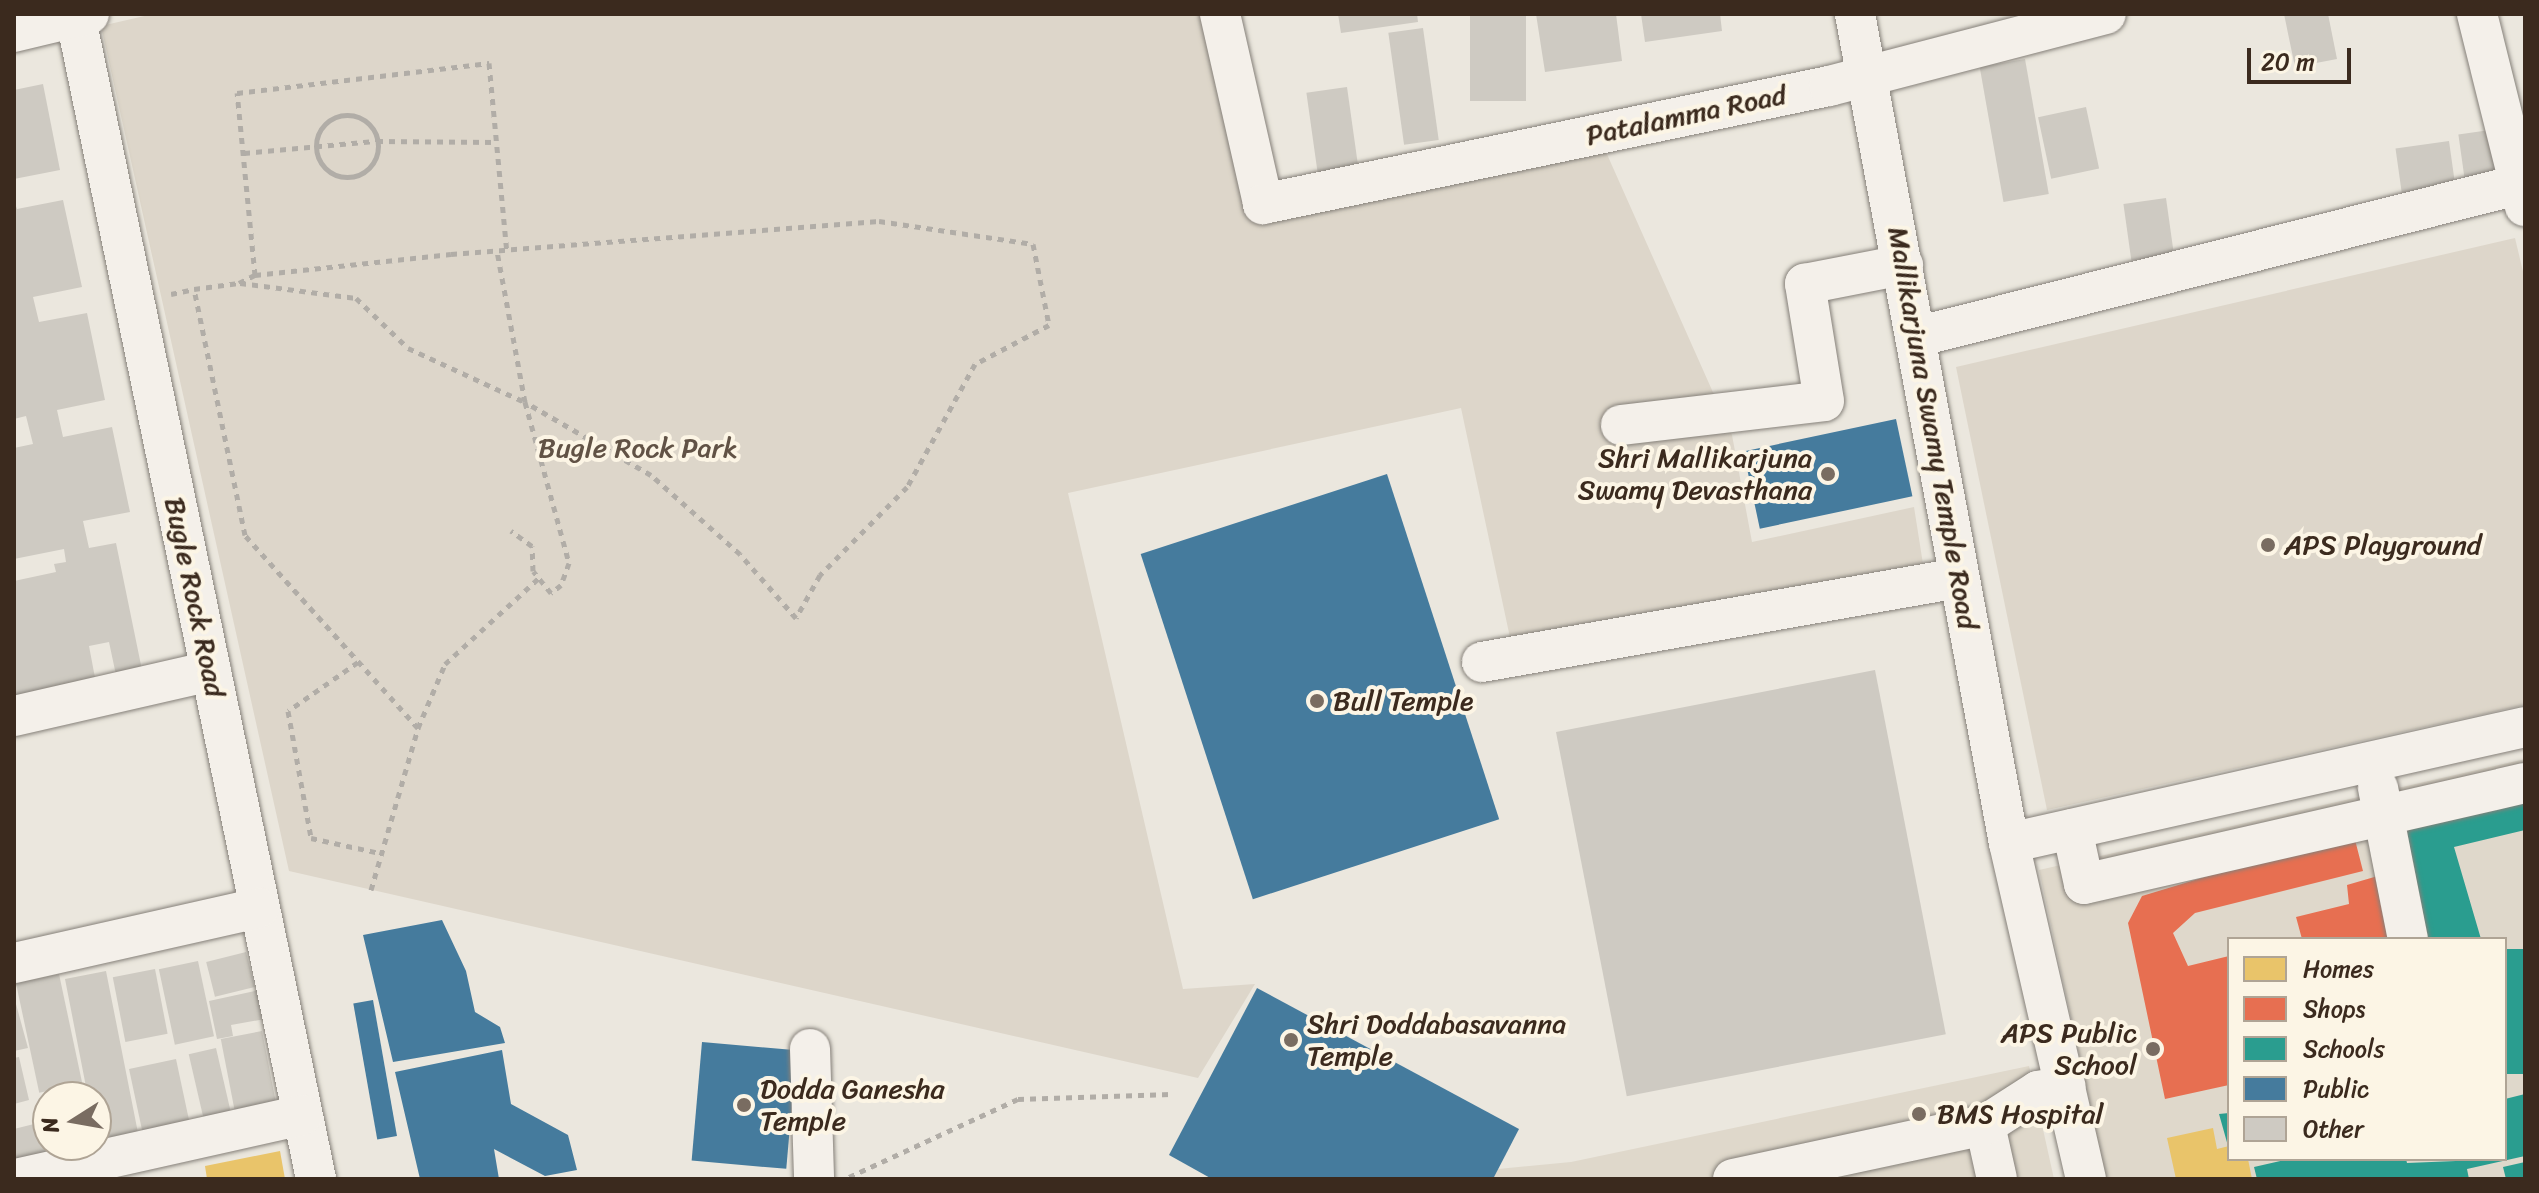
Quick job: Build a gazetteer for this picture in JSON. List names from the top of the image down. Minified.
{"streets":{"street":["Patalamma Road","Mallikarjuna Swamy Temple Road","Bugle Rock Road"]},"crossings":[["Patalamma Road","Mallikarjuna Swamy Temple Road"]],"parks":["Bugle Rock Park"],"places":["Shri Mallikarjuna Swamy Devasthana","APS Playground","Bull Temple","Shri Doddabasavanna Temple","APS Public School","Dodda Ganesha Temple","BMS Hospital"],"legend":["Homes","Shops","Schools","Public","Other"],"scale_bar":"20 m","north":"left"}
